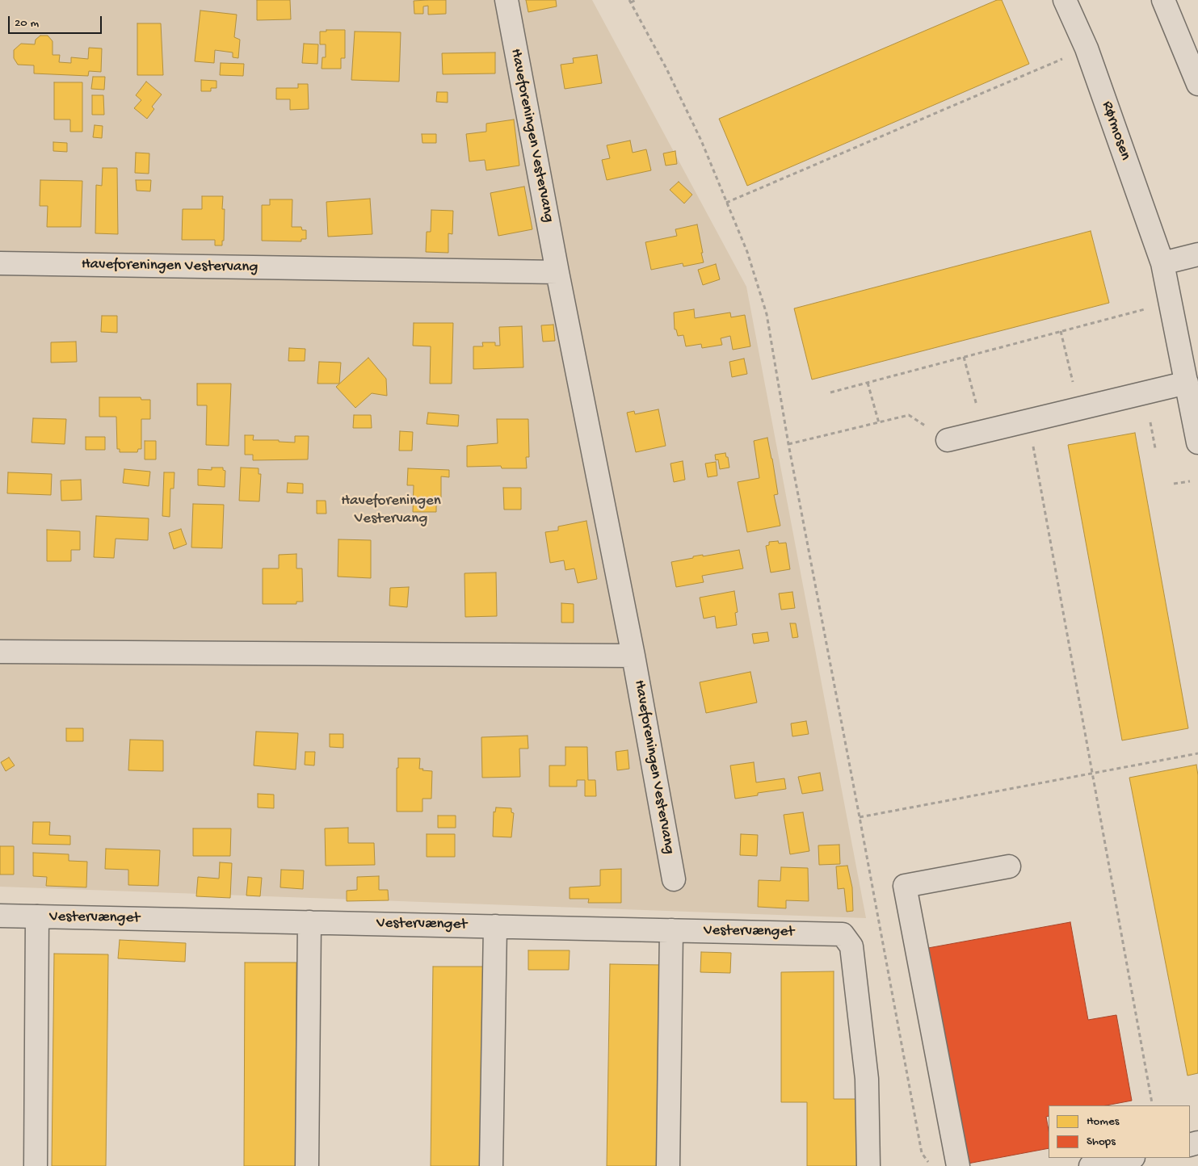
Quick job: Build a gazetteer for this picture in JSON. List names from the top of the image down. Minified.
{"streets":{"street":["Rørmosen","Haveforeningen Vestervang","Vestervænget"]},"parks":["Haveforeningen Vestervang"],"legend":["Homes","Shops"],"scale_bar":"20 m"}
